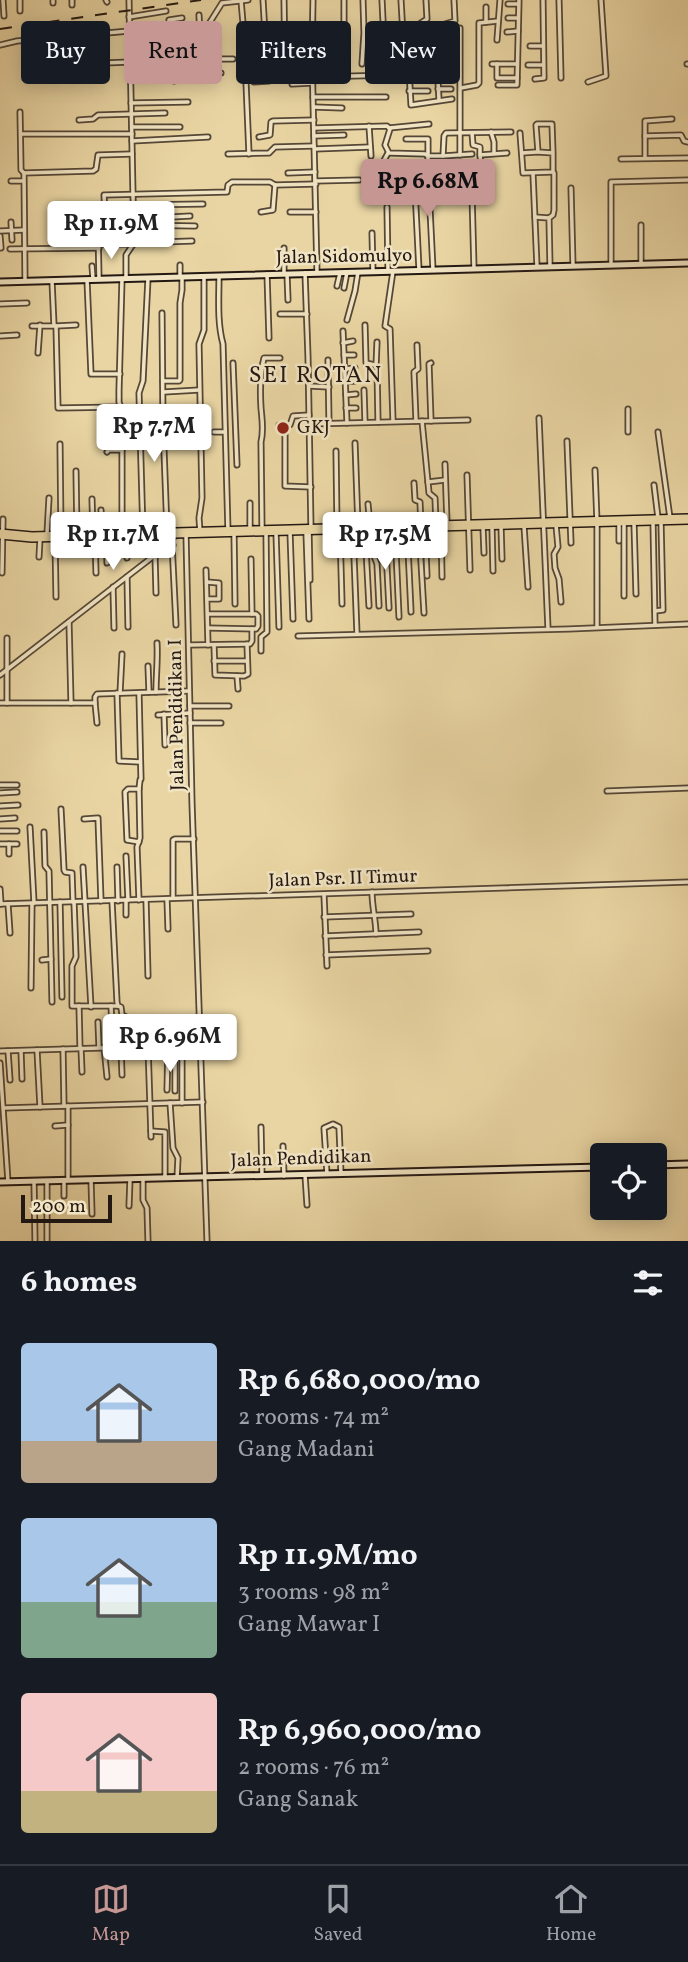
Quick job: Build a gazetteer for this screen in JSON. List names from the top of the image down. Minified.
{"streets":{"street":["Jalan Sidomulyo","Jalan Pendidikan I","Jalan Psr. II Timur","Jalan Pendidikan"]},"crossings":[["Jalan Pendidikan I","Jalan Psr. II Timur"],["Jalan Pendidikan I","Jalan Pendidikan"]],"districts":["SEI ROTAN"],"places":["GKJ"],"scale_bar":"200 m","page":{"chip":["Buy","Rent","Filters","New"],"price":["Rp 6.68M","Rp 11.9M","Rp 7.7M","Rp 11.7M","Rp 17.5M","Rp 6.96M"],"scale":"200 m","heading":"6 homes","list":[{"name":"Rp 6,680,000/mo","note":"2 rooms · 74 m² · Gang Madani"},{"name":"Rp 11.9M/mo","note":"3 rooms · 98 m² · Gang Mawar I"},{"name":"Rp 6,960,000/mo","note":"2 rooms · 76 m² · Gang Sanak"}],"tabs":["Map","Saved","Home"]}}
